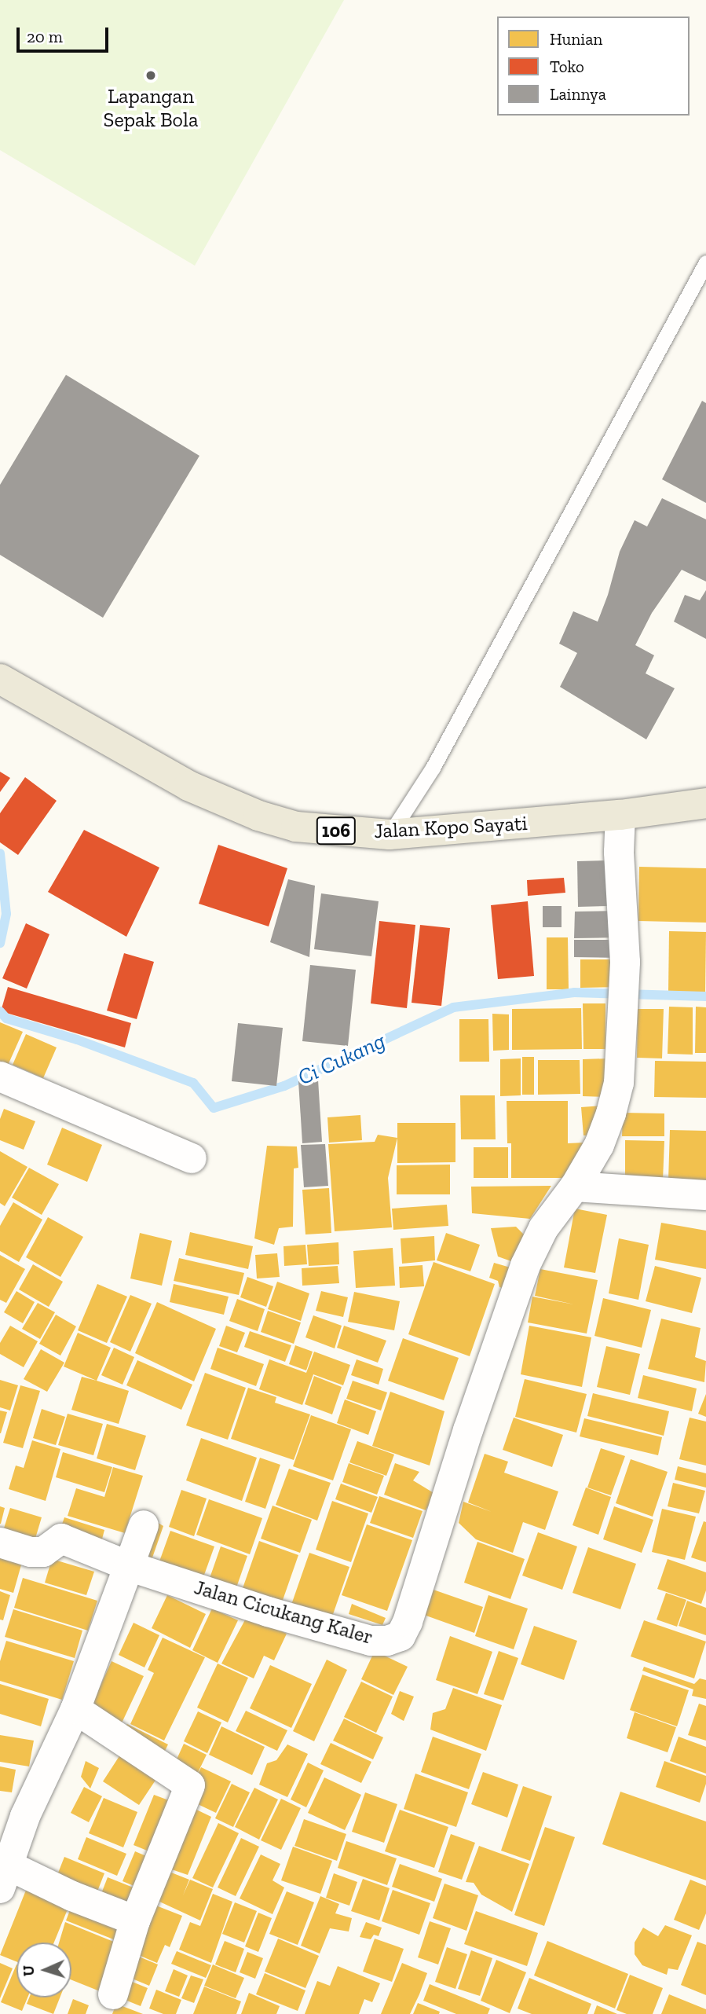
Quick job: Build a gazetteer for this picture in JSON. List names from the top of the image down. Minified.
{"streets":{"main road":["Jalan Kopo Sayati","106"],"street":["Jalan Cicukang Kaler"]},"water":["Ci Cukang"],"places":["Lapangan Sepak Bola"],"legend":["Hunian","Toko","Lainnya"],"scale_bar":"20 m","north":"left"}
